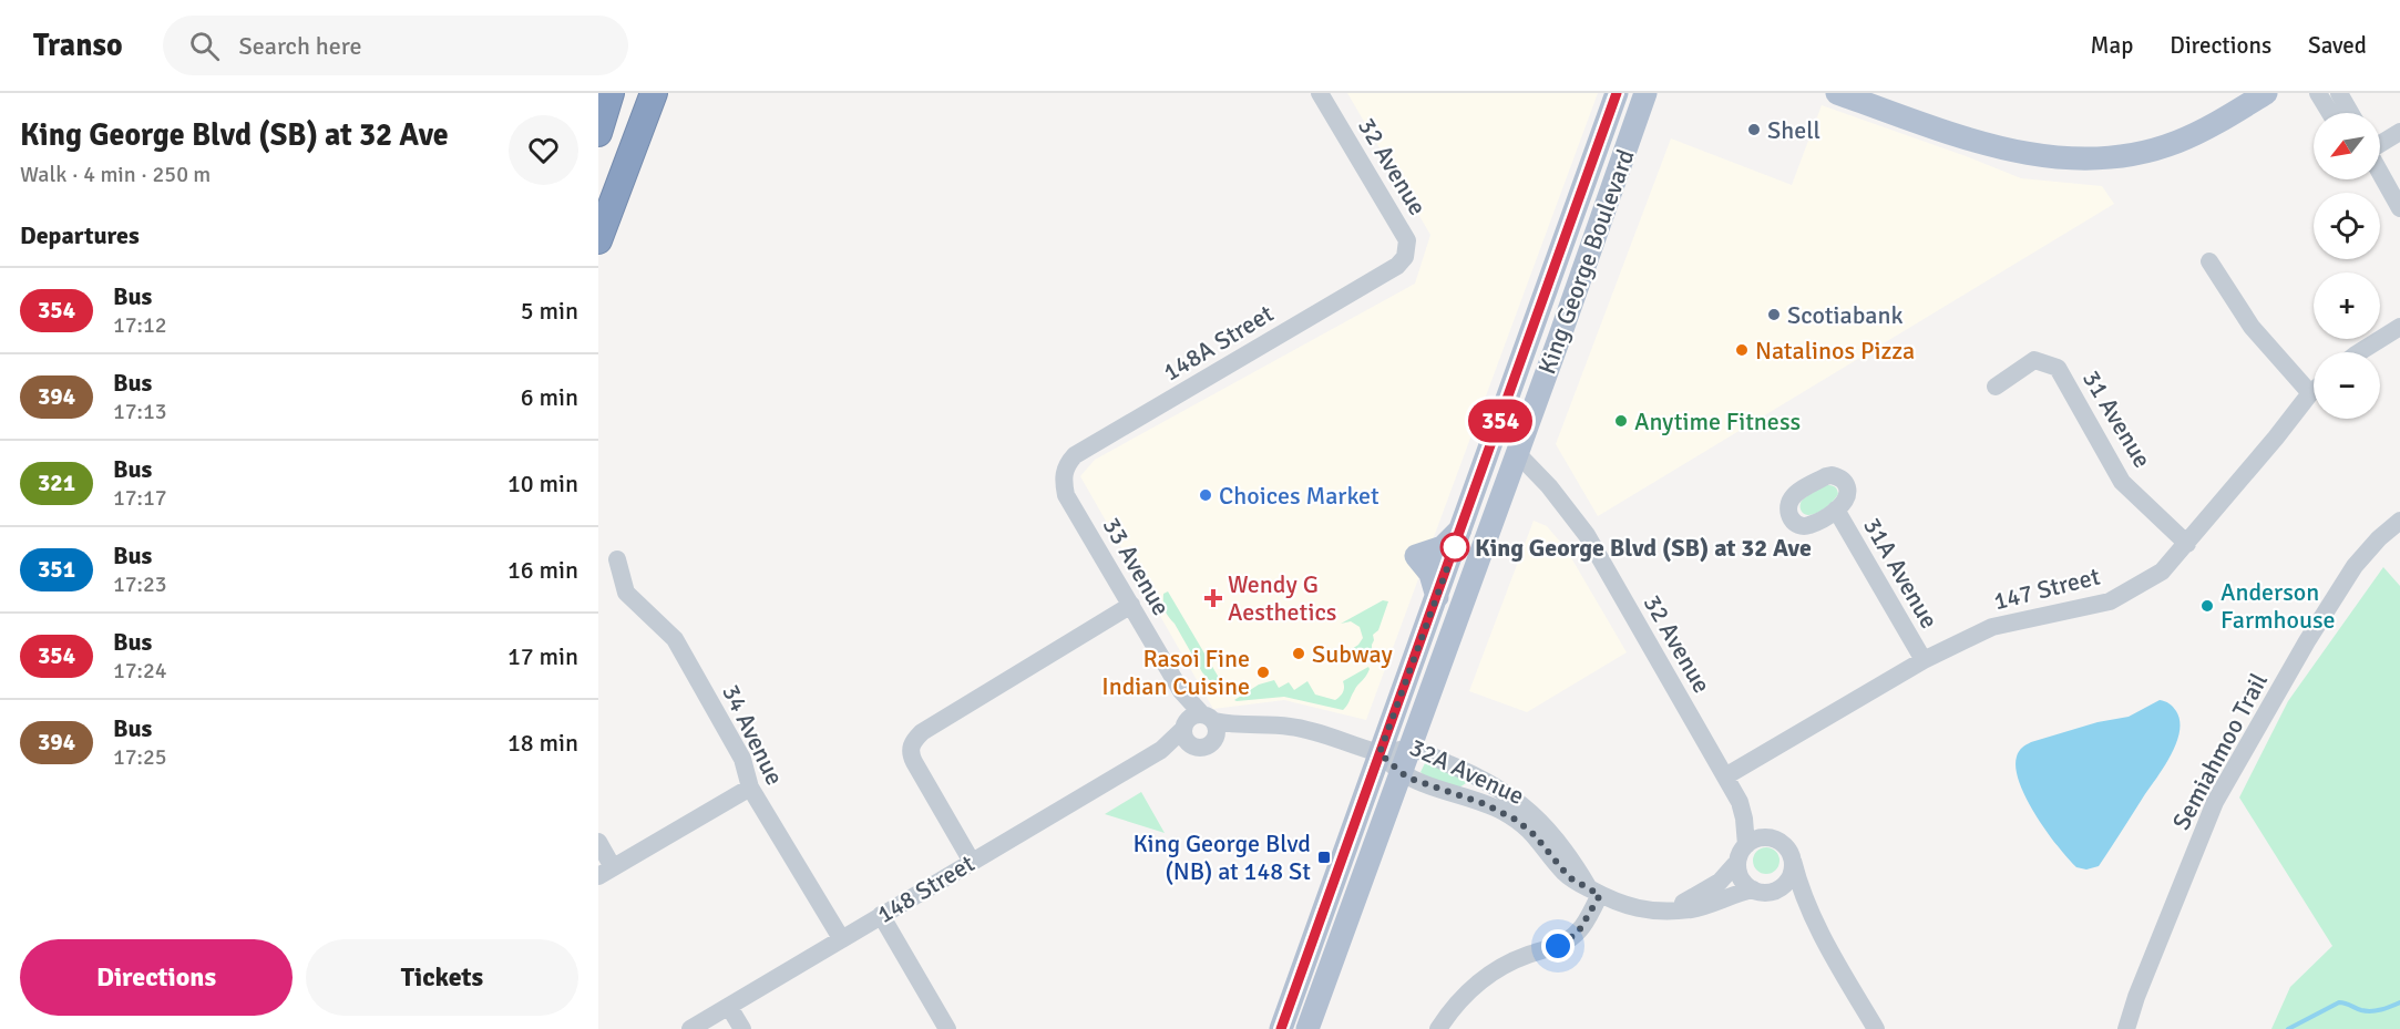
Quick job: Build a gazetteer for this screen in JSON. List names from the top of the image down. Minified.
{"streets":{"main road":["King George Boulevard"],"street":["32 Avenue","148A Street","31 Avenue","33 Avenue","31A Avenue","147 Street","34 Avenue","Semiahmoo Trail","32A Avenue","148 Street"]},"crossings":[["32 Avenue","King George Boulevard"],["32 Avenue","148A Street"],["32 Avenue","147 Street"],["King George Boulevard","32A Avenue"],["148A Street","33 Avenue"],["31 Avenue","147 Street"],["33 Avenue","148 Street"],["31A Avenue","147 Street"],["34 Avenue","148 Street"]],"places":{"other":["Shell","Scotiabank","Natalinos Pizza","Anytime Fitness","Choices Market","King George Blvd (SB) at 32 Ave","Anderson Farmhouse","Subway","Rasoi Fine Indian Cuisine"],"health":["Wendy G Aesthetics"],"transit":["King George Blvd (NB) at 148 St"]},"lines":["bus line 354"],"north":"bottom left","page":{"header":"Transo","search":"Search here","nav":["Map","Directions","Saved"],"heading":[["King George Blvd (SB) at 32 Ave","Walk · 4 min · 250 m"],"Departures"],"on_map":"354","map_buttons":["+","−"],"list":[{"mark":"354","name":"Bus","note":"17:12","value":"5 min"},{"mark":"394","name":"Bus","note":"17:13","value":"6 min"},{"mark":"321","name":"Bus","note":"17:17","value":"10 min"},{"mark":"351","name":"Bus","note":"17:23","value":"16 min"},{"mark":"354","name":"Bus","note":"17:24","value":"17 min"},{"mark":"394","name":"Bus","note":"17:25","value":"18 min"}],"buttons":["Directions","Tickets"]}}
